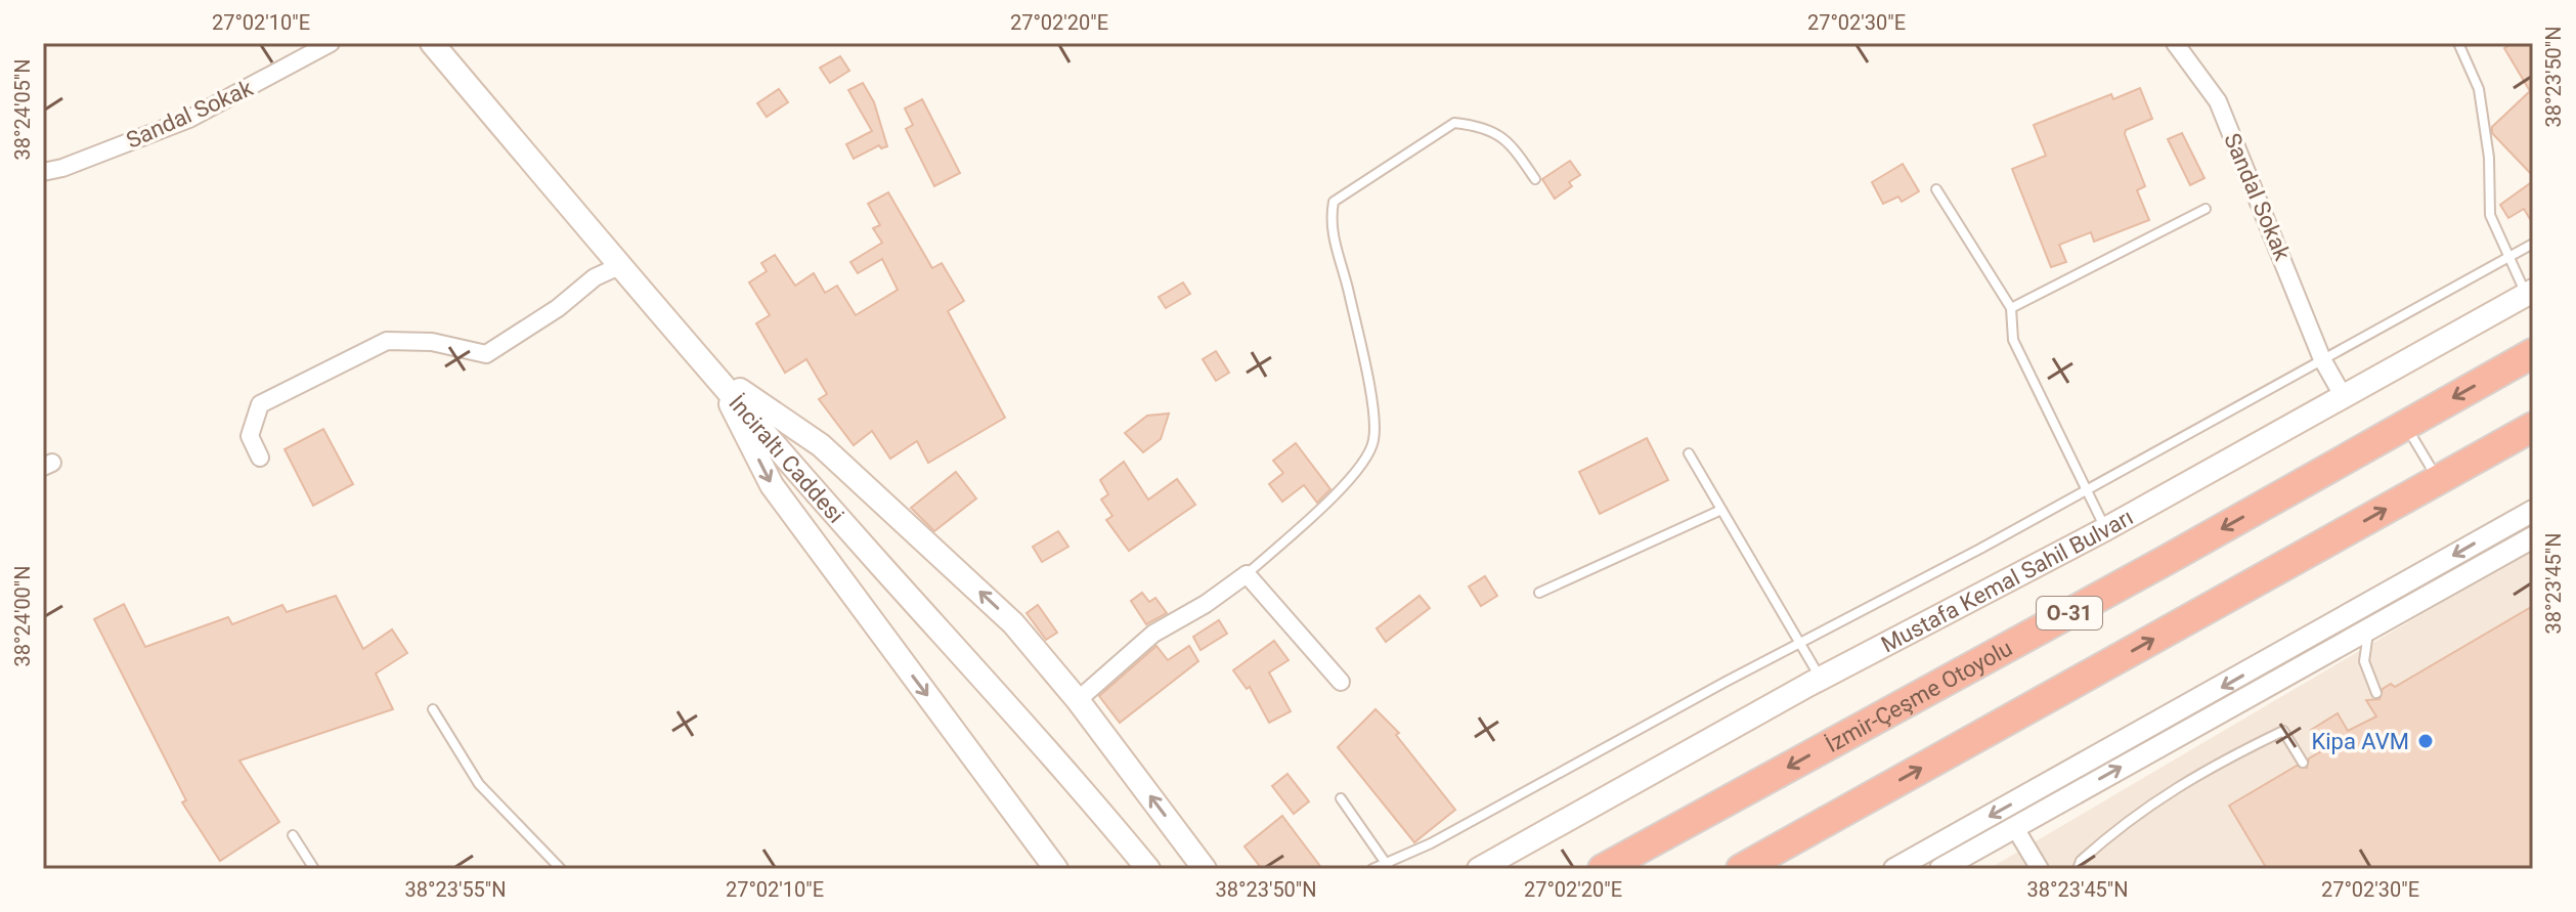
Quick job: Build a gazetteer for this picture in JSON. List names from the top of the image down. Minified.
{"streets":{"highway":["O-31","İzmir-Çeşme Otoyolu"],"main road":["İnciraltı Caddesi","Mustafa Kemal Sahil Bulvarı"],"street":["Sandal Sokak"]},"crossings":[["Sandal Sokak","Mustafa Kemal Sahil Bulvarı"]],"places":["Kipa AVM"],"coordinates":["27°02'10\"E","27°02'20\"E","27°02'30\"E","38°23'50\"N","38°24'05\"N","38°23'45\"N","38°24'00\"N","38°23'55\"N"]}
